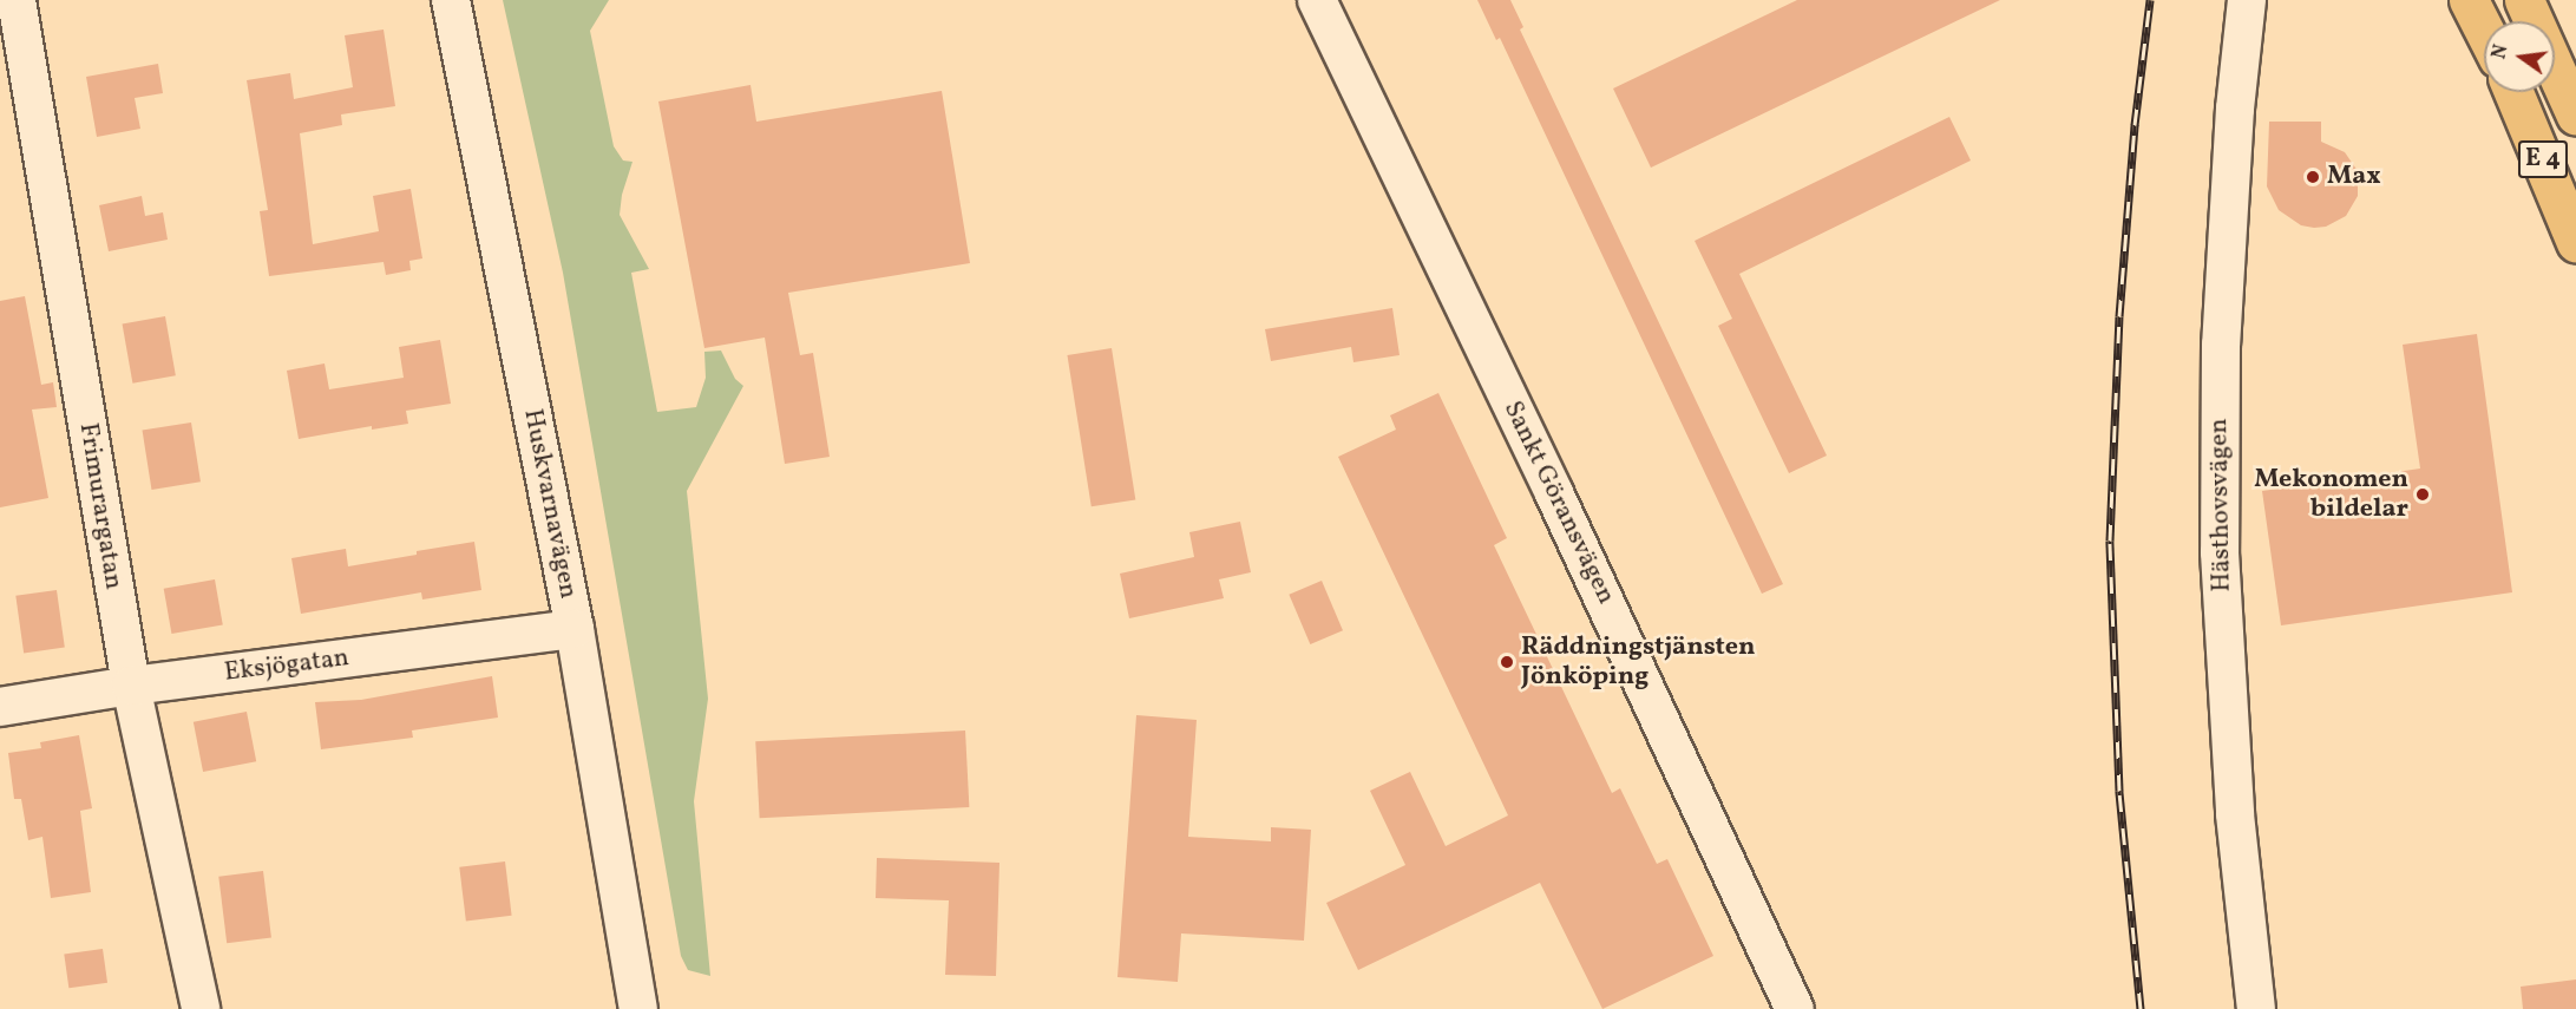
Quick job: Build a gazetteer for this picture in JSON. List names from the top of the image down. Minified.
{"streets":{"highway":["E 4"],"street":["Sankt Göransvägen","Huskvarnavägen","Hästhovsvägen","Frimurargatan","Eksjögatan"]},"crossings":[["Huskvarnavägen","Eksjögatan"],["Frimurargatan","Eksjögatan"]],"places":["Max","Mekonomen bildelar","Räddningstjänsten Jönköping"],"north":"left"}
